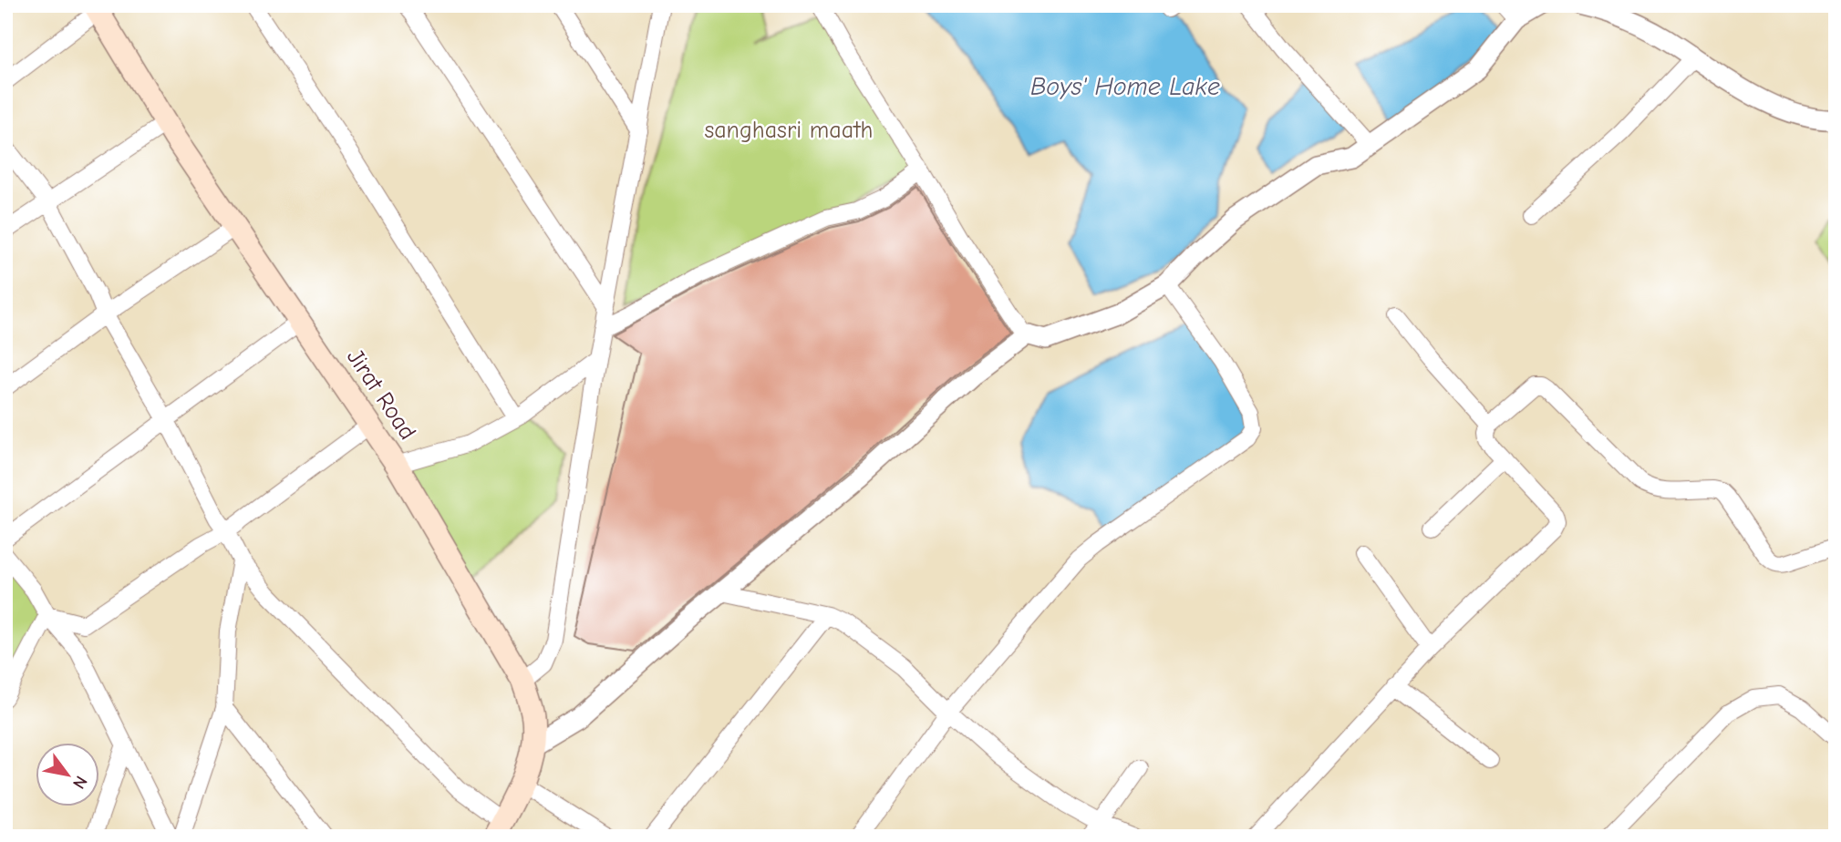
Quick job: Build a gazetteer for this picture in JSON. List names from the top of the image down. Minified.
{"streets":{"main road":["Jirat Road"]},"water":["Boys' Home Lake"],"parks":["sanghasri maath"],"north":"bottom right"}
